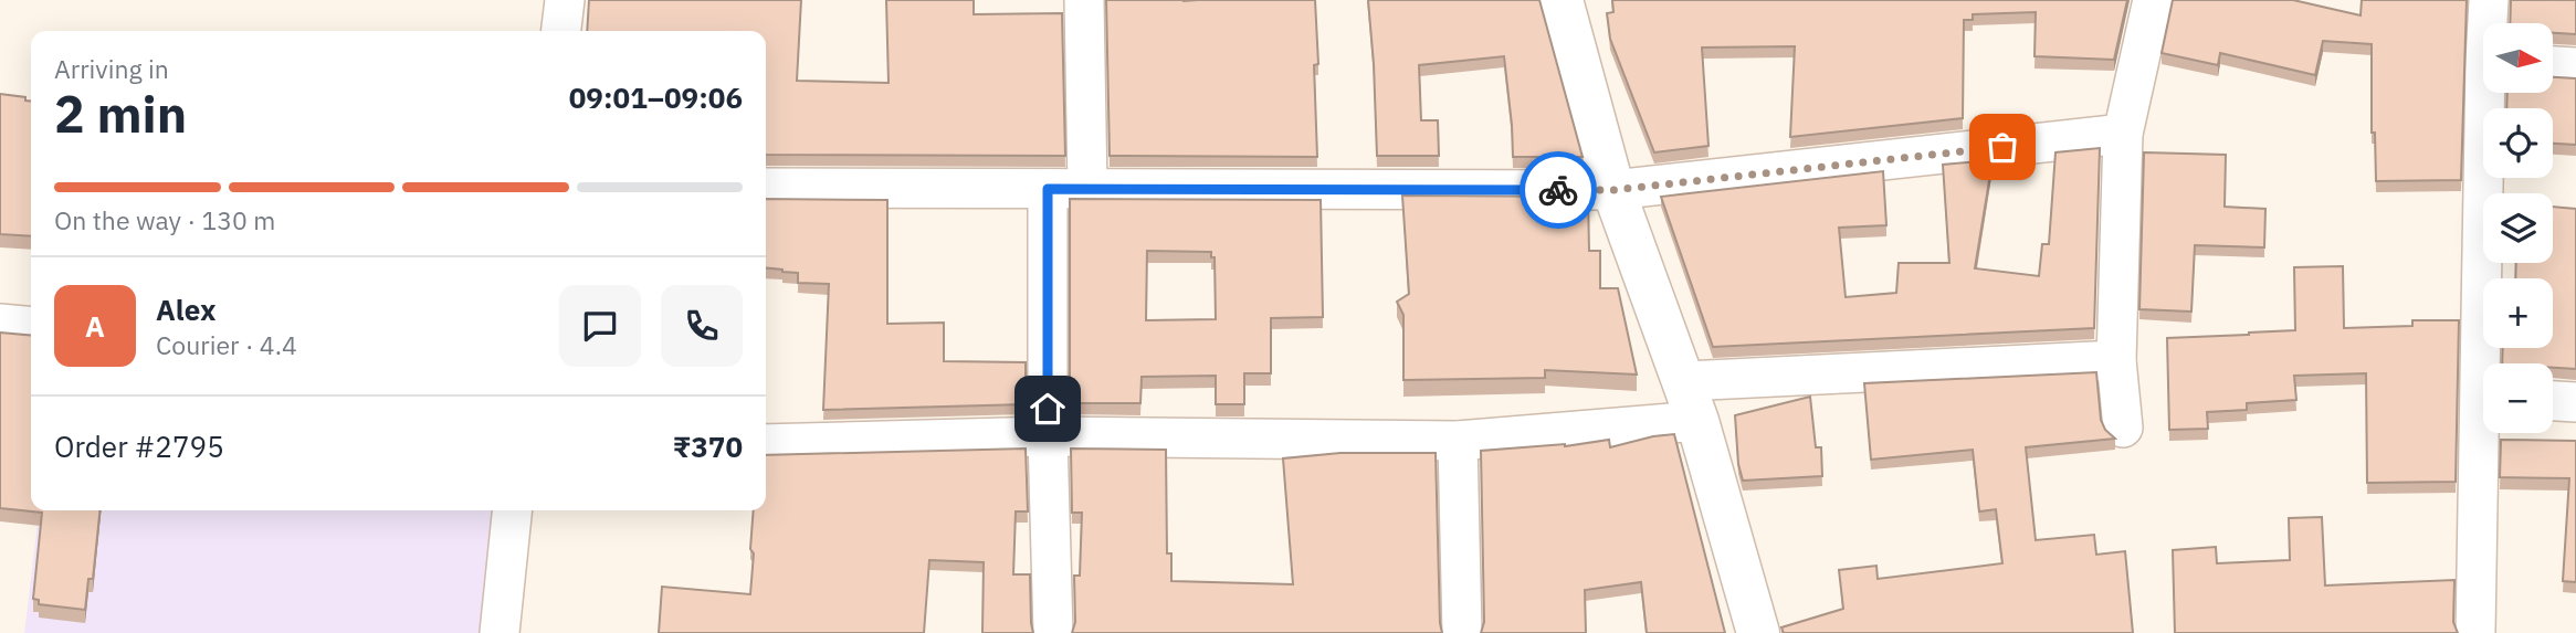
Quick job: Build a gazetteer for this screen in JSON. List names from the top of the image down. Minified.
{"north":"right","page":{"map_buttons":["+","−"],"heading":["2 min","Arriving in","09:01–09:06"],"panel":["Alex","Courier · 4.4","Order #2795","₹370"],"bar":"On the way · 130 m","round":"A"}}
